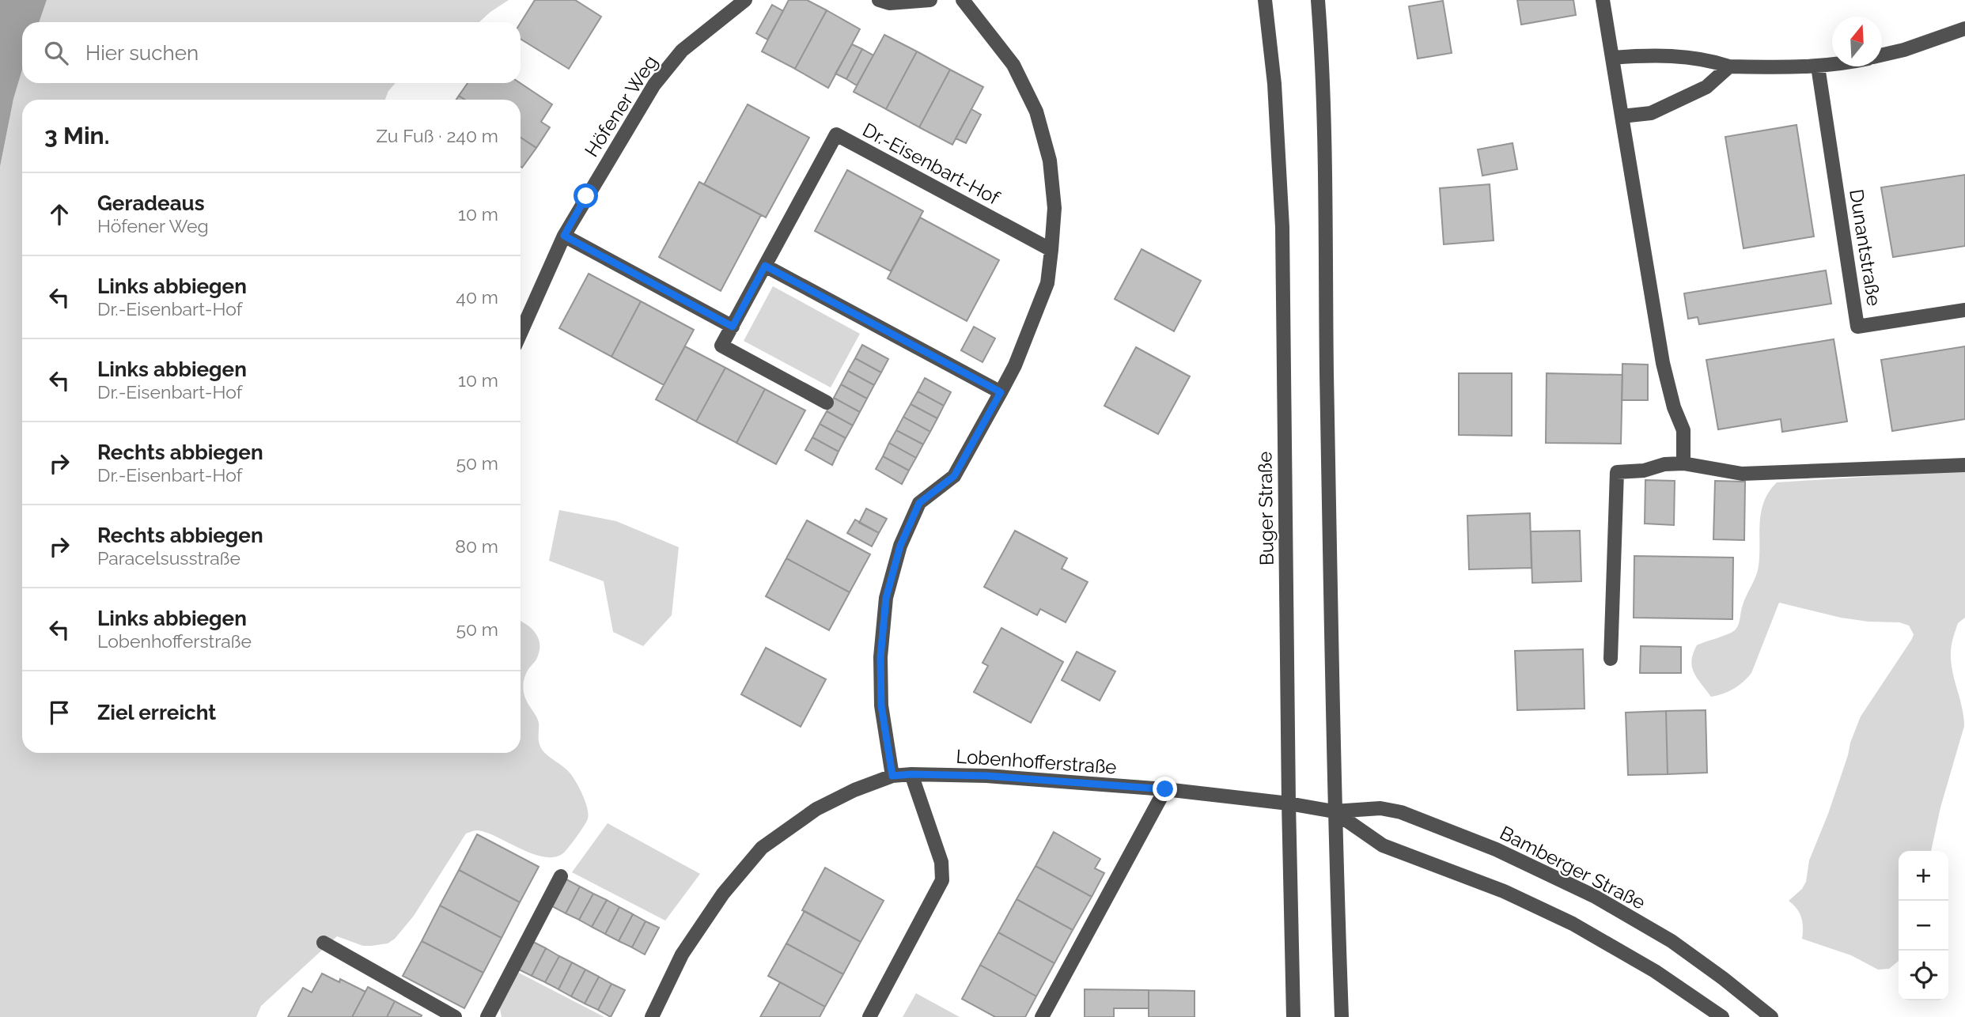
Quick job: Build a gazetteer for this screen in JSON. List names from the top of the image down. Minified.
{"streets":{"street":["Höfener Weg","Dr.-Eisenbart-Hof","Dunantstraße","Buger Straße","Lobenhofferstraße","Bamberger Straße"]},"crossings":[["Buger Straße","Lobenhofferstraße"],["Buger Straße","Bamberger Straße"],["Lobenhofferstraße","Bamberger Straße"]],"north":"top","page":{"search":"Hier suchen","heading":["3 Min.","Zu Fuß · 240 m"],"list":[["Geradeaus","Höfener Weg","10 m"],["Links abbiegen","Dr.-Eisenbart-Hof","40 m"],["Links abbiegen","Dr.-Eisenbart-Hof","10 m"],["Rechts abbiegen","Dr.-Eisenbart-Hof","50 m"],["Rechts abbiegen","Paracelsusstraße","80 m"],["Links abbiegen","Lobenhofferstraße","50 m"],"Ziel erreicht"],"map_buttons":["+","−"]}}
